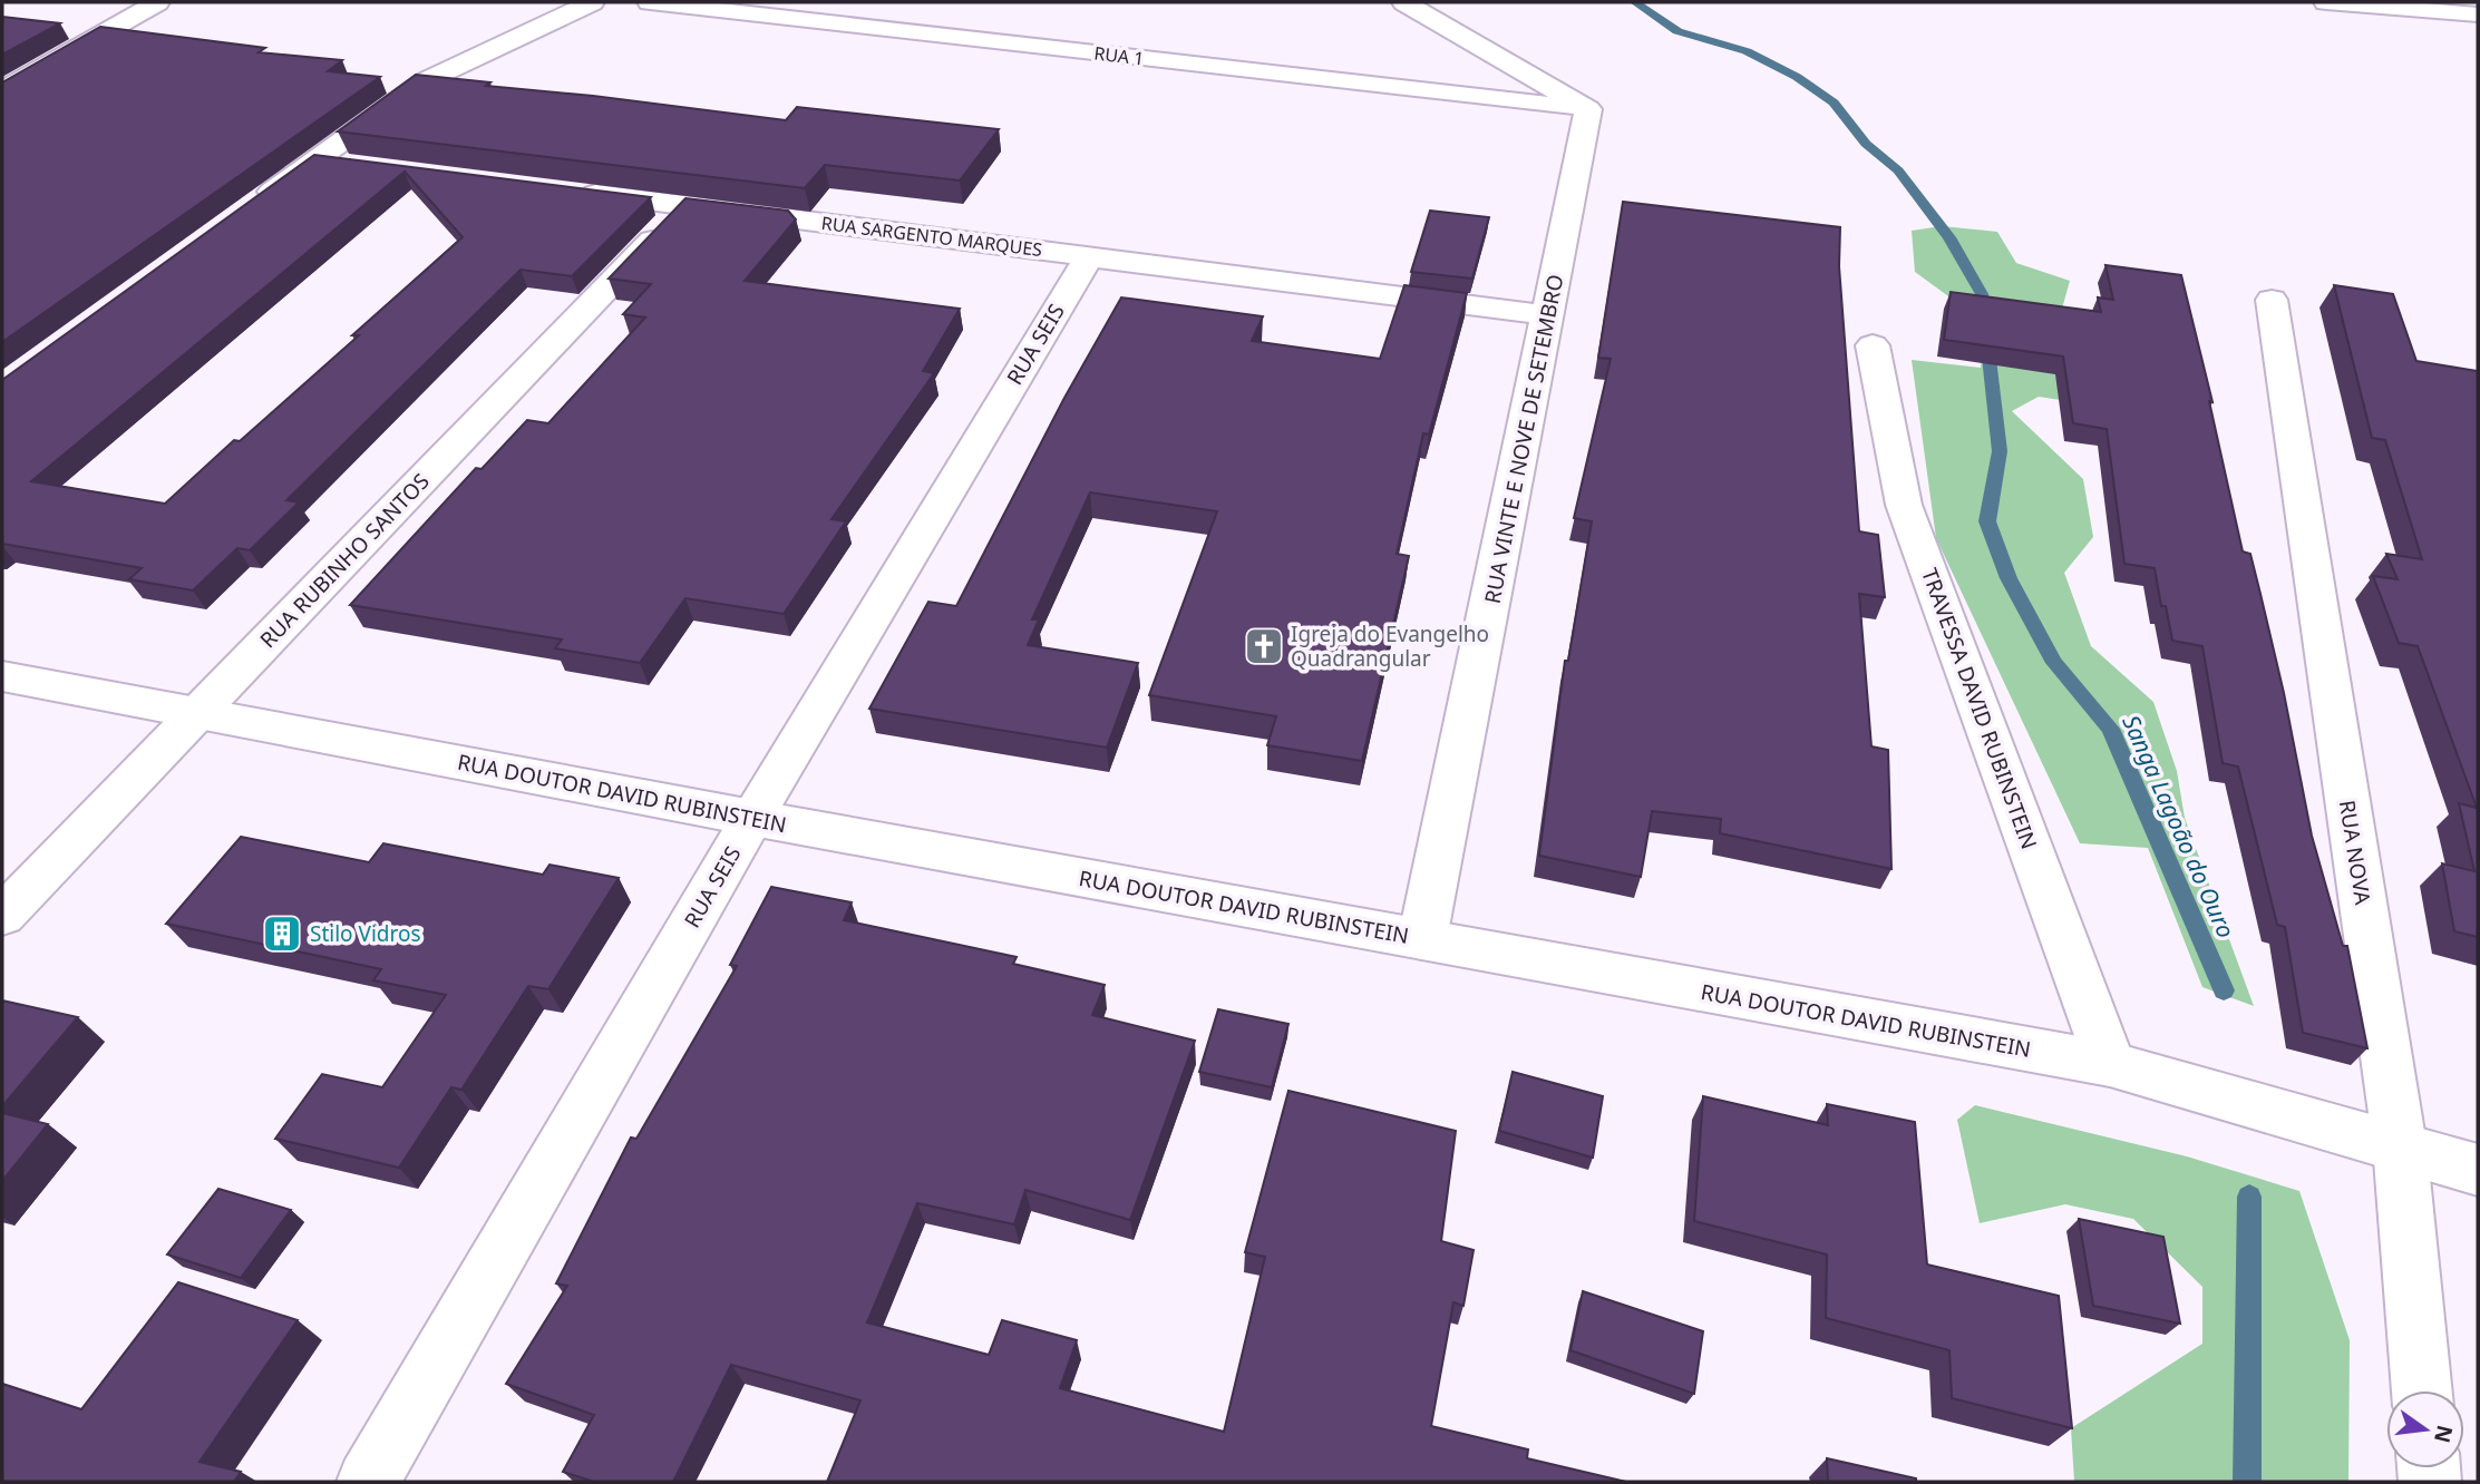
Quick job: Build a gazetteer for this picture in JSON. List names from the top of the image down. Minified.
{"streets":{"street":["RUA 1","RUA SARGENTO MARQUES","RUA SEIS","RUA VINTE E NOVE DE SETEMBRO","RUA RUBINHO SANTOS","TRAVESSA DAVID RUBINSTEIN","RUA DOUTOR DAVID RUBINSTEIN","RUA NOVA"]},"crossings":[["RUA 1","RUA VINTE E NOVE DE SETEMBRO"],["RUA SARGENTO MARQUES","RUA SEIS"],["RUA SARGENTO MARQUES","RUA VINTE E NOVE DE SETEMBRO"],["RUA SARGENTO MARQUES","RUA RUBINHO SANTOS"],["RUA SEIS","RUA DOUTOR DAVID RUBINSTEIN"],["RUA VINTE E NOVE DE SETEMBRO","RUA DOUTOR DAVID RUBINSTEIN"],["RUA RUBINHO SANTOS","RUA DOUTOR DAVID RUBINSTEIN"],["TRAVESSA DAVID RUBINSTEIN","RUA DOUTOR DAVID RUBINSTEIN"],["RUA DOUTOR DAVID RUBINSTEIN","RUA NOVA"]],"water":["Sanga Lagoão do Ouro"],"places":{"church":["Igreja do Evangelho Quadrangular"],"building":["Stilo Vidros"]},"north":"right"}
